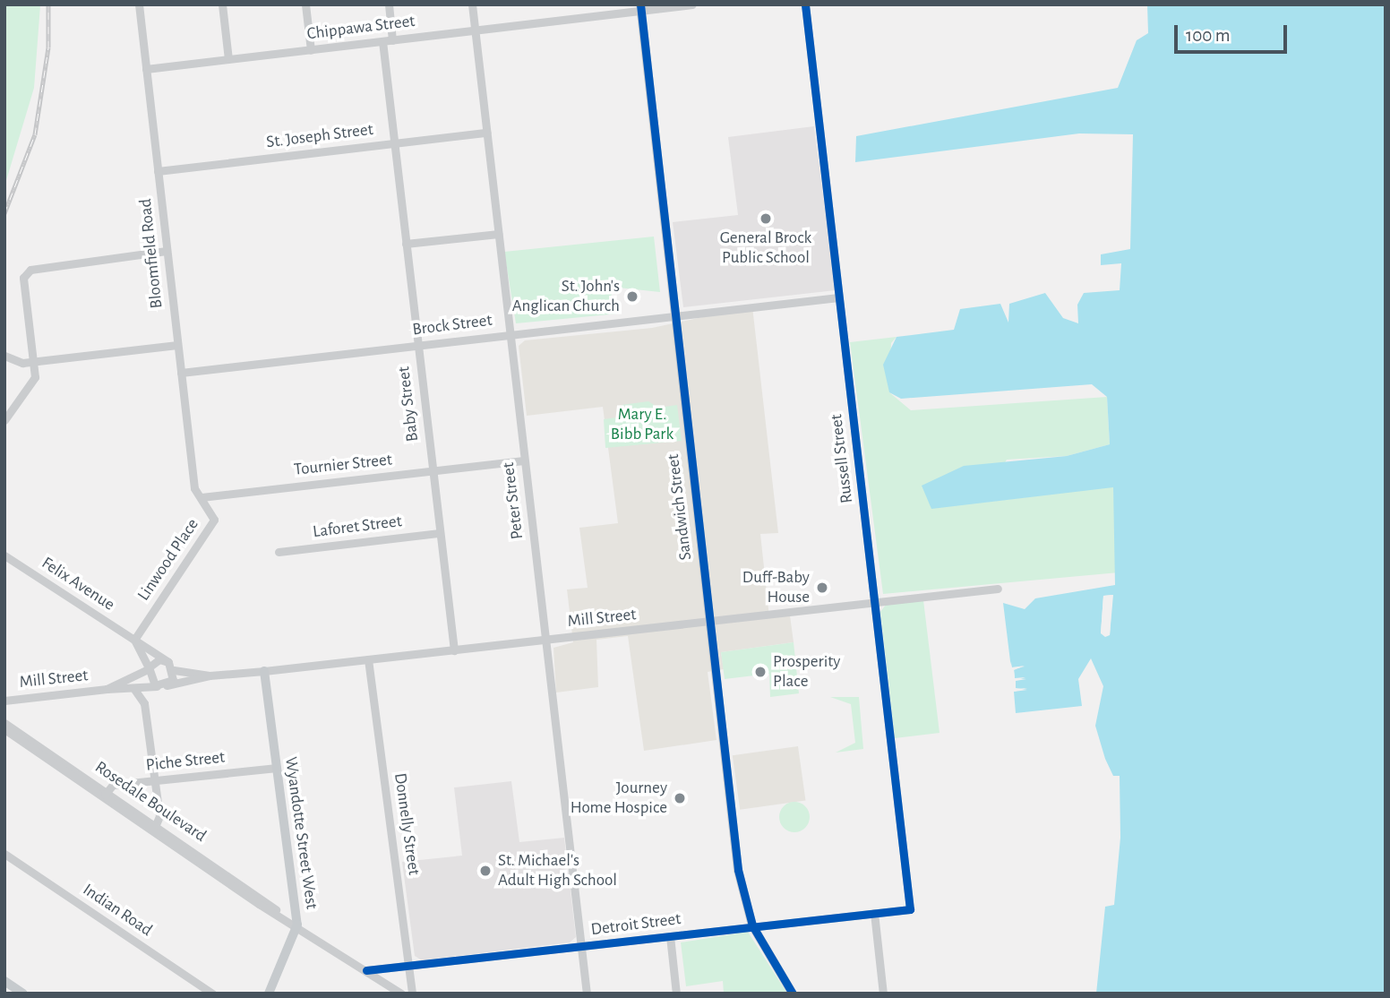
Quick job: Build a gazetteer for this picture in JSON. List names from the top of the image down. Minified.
{"streets":{"main road":["Sandwich Street","Wyandotte Street West"],"street":["Chippawa Street","St. Joseph Street","Bloomfield Road","Brock Street","Baby Street","Russell Street","Tournier Street","Peter Street","Laforet Street","Linwood Place","Felix Avenue","Mill Street","Piche Street","Rosedale Boulevard","Donnelly Street","Indian Road","Detroit Street"]},"crossings":[["Chippawa Street","Bloomfield Road"],["Chippawa Street","Baby Street"],["Chippawa Street","Peter Street"],["Chippawa Street","Sandwich Street"],["St. Joseph Street","Bloomfield Road"],["St. Joseph Street","Baby Street"],["St. Joseph Street","Peter Street"],["Bloomfield Road","Brock Street"],["Bloomfield Road","Tournier Street"],["Bloomfield Road","Linwood Place"],["Brock Street","Baby Street"],["Brock Street","Russell Street"],["Brock Street","Peter Street"],["Brock Street","Sandwich Street"],["Baby Street","Tournier Street"],["Baby Street","Laforet Street"],["Baby Street","Mill Street"],["Russell Street","Mill Street"],["Russell Street","Detroit Street"],["Tournier Street","Peter Street"],["Tournier Street","Linwood Place"],["Peter Street","Mill Street"],["Peter Street","Detroit Street"],["Sandwich Street","Mill Street"],["Sandwich Street","Detroit Street"],["Linwood Place","Felix Avenue"],["Felix Avenue","Mill Street"],["Mill Street","Donnelly Street"],["Mill Street","Wyandotte Street West"],["Piche Street","Rosedale Boulevard"],["Piche Street","Wyandotte Street West"],["Rosedale Boulevard","Wyandotte Street West"],["Rosedale Boulevard","Detroit Street"],["Donnelly Street","Detroit Street"]],"parks":["Mary E. Bibb Park"],"places":["General Brock Public School","St. John's Anglican Church","Duff-Baby House","Prosperity Place","Journey Home Hospice","St. Michael's Adult High School"],"scale_bar":"100 m"}
